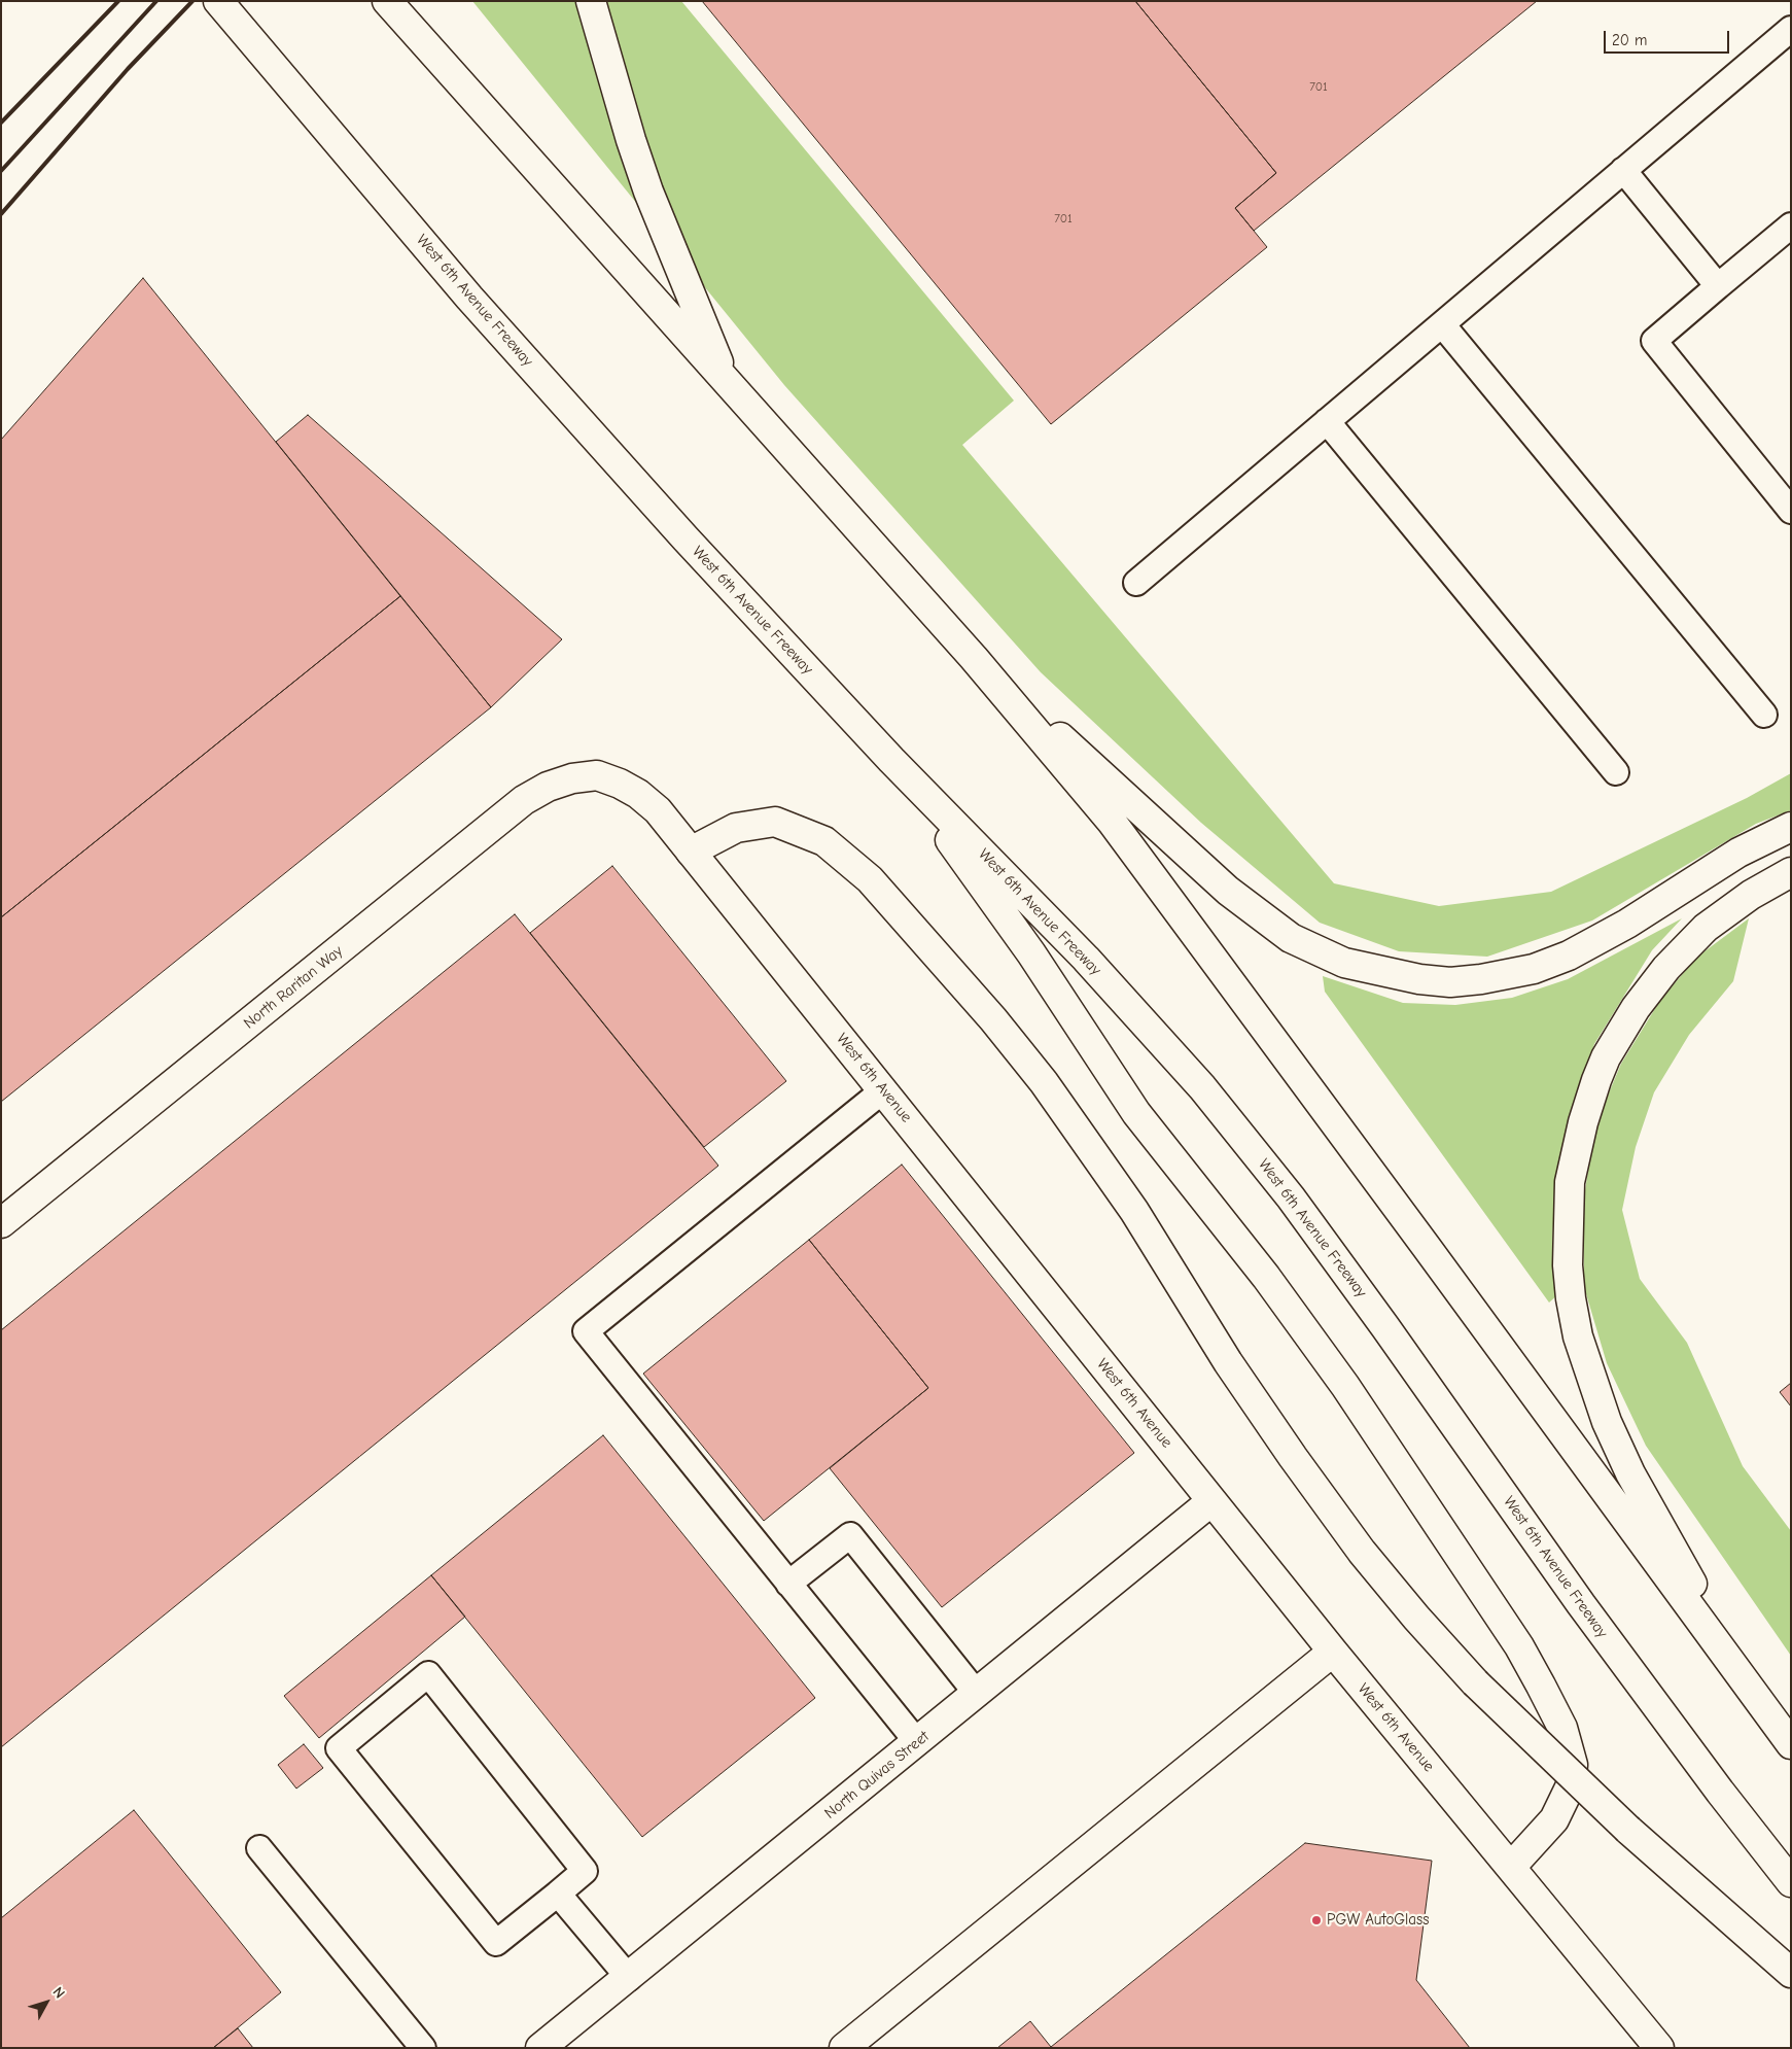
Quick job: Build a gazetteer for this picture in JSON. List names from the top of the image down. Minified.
{"streets":{"main road":["West 6th Avenue Freeway","North Raritan Way","West 6th Avenue","North Quivas Street"]},"crossings":[["North Raritan Way","West 6th Avenue"],["West 6th Avenue","North Quivas Street"]],"places":["PGW AutoGlass"],"house_numbers":["701","701"],"scale_bar":"20 m","north":"top right"}
